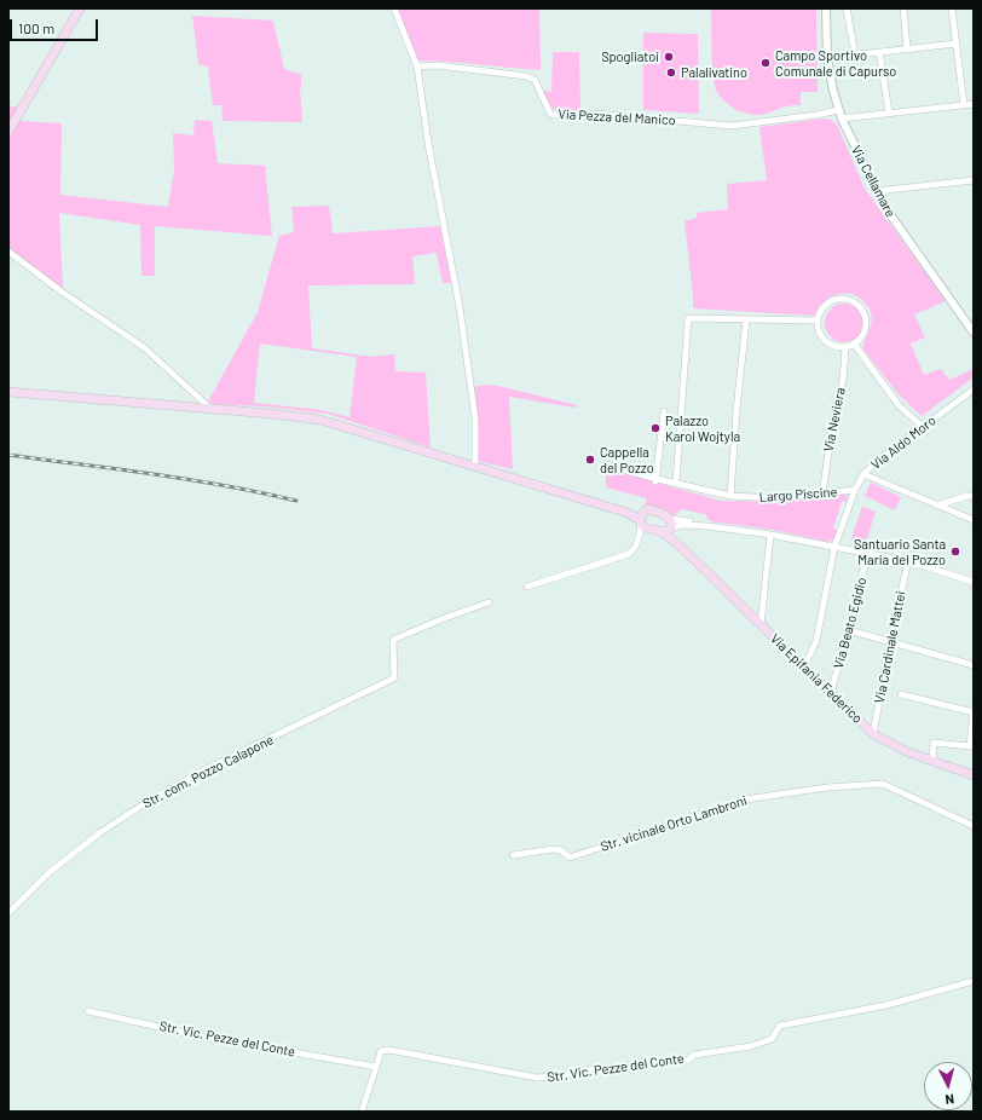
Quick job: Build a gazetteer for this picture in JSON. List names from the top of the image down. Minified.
{"streets":{"main road":["Via Epifania Federico"],"street":["Via Pezza del Manico","Via Cellamare","Via Neviera","Via Aldo Moro","Largo Piscine","Via Beato Egidio","Via Cardinale Mattei","Str. com. Pozzo Calapone","Str. vicinale Orto Lambroni","Str. Vic. Pezze del Conte"]},"crossings":[["Via Pezza del Manico","Via Cellamare"],["Via Neviera","Largo Piscine"],["Via Aldo Moro","Largo Piscine"],["Via Aldo Moro","Via Epifania Federico"],["Via Beato Egidio","Via Epifania Federico"],["Via Cardinale Mattei","Via Epifania Federico"]],"places":["Spogliatoi","Campo Sportivo Comunale di Capurso","Palalivatino","Palazzo Karol Wojtyla","Cappella del Pozzo","Santuario Santa Maria del Pozzo"],"scale_bar":"100 m","north":"bottom"}
